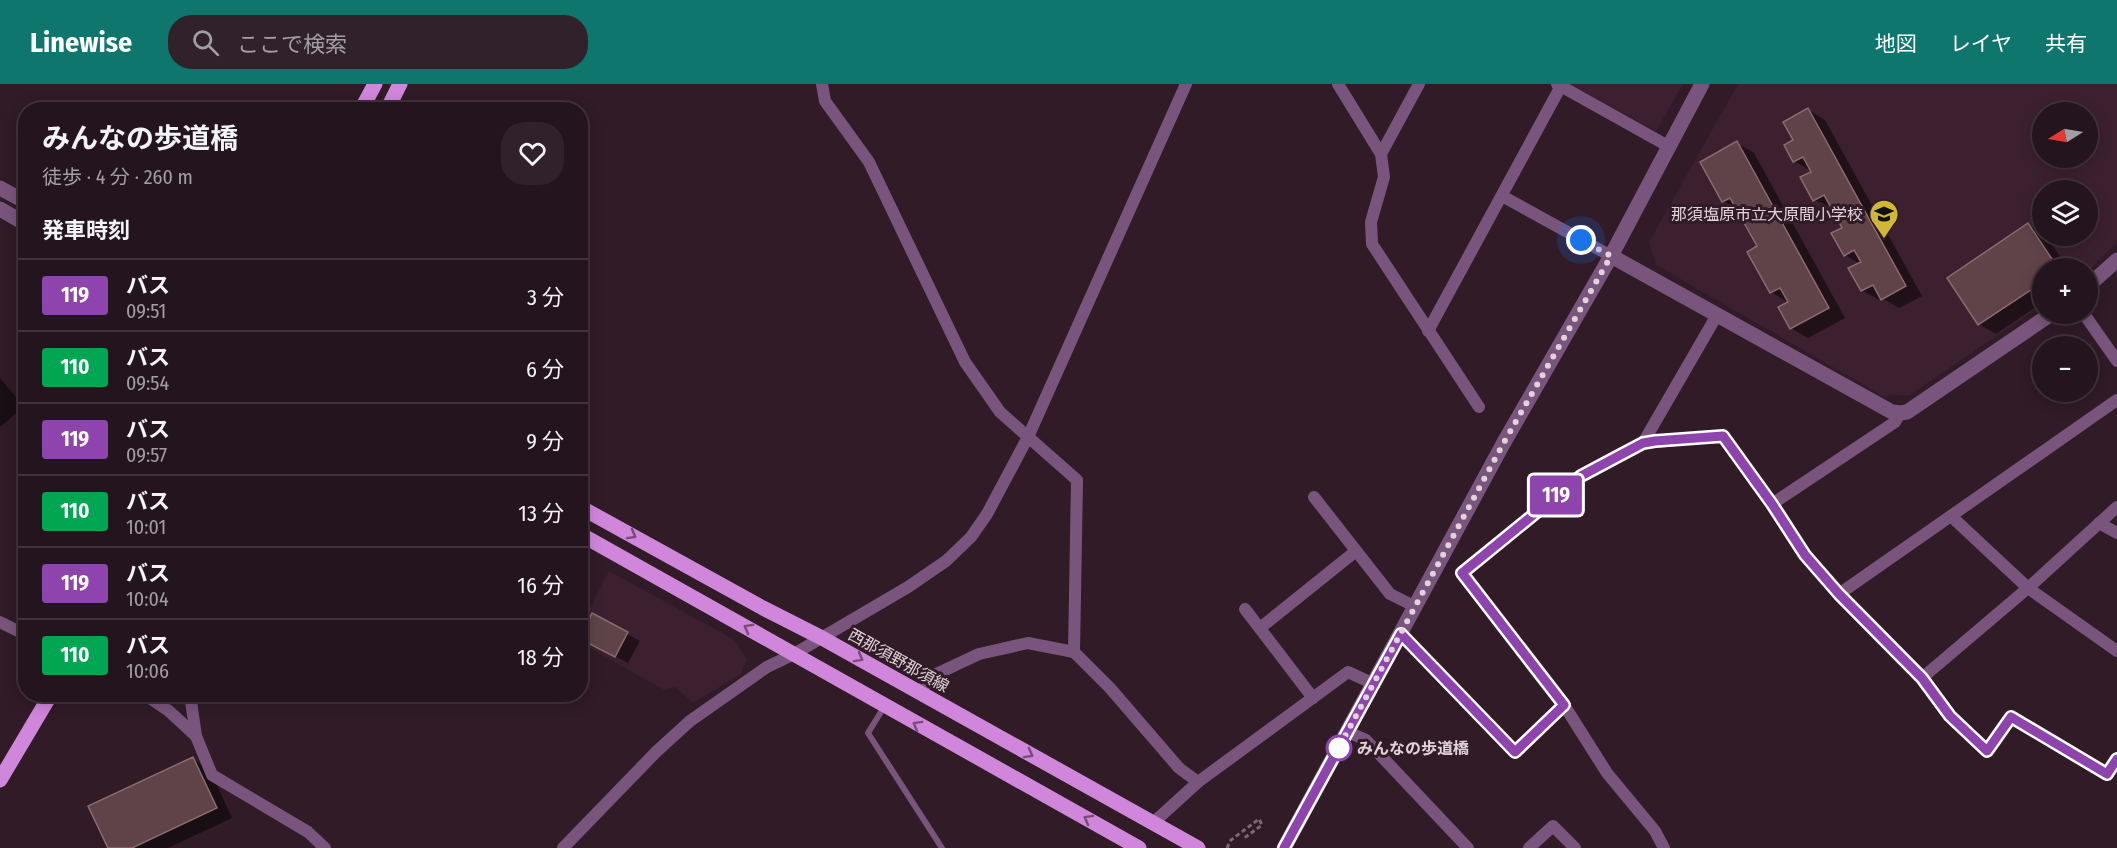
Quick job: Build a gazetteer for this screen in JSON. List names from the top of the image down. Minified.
{"streets":{"main road":["西那須野那須線"]},"places":{"school or university":["那須塩原市立大原間小学校"],"other":["みんなの歩道橋"]},"lines":["bus line 119"],"north":"left","page":{"header":"Linewise","search":"ここで検索","nav":["地図","レイヤ","共有"],"on_map":"119","map_buttons":["+","−"],"heading":[["みんなの歩道橋","徒歩 · 4 分 · 260 m"],"発車時刻"],"list":[{"mark":"119","name":"バス","note":"09:51","value":"3 分"},{"mark":"110","name":"バス","note":"09:54","value":"6 分"},{"mark":"119","name":"バス","note":"09:57","value":"9 分"},{"mark":"110","name":"バス","note":"10:01","value":"13 分"},{"mark":"119","name":"バス","note":"10:04","value":"16 分"},{"mark":"110","name":"バス","note":"10:06","value":"18 分"}]}}
